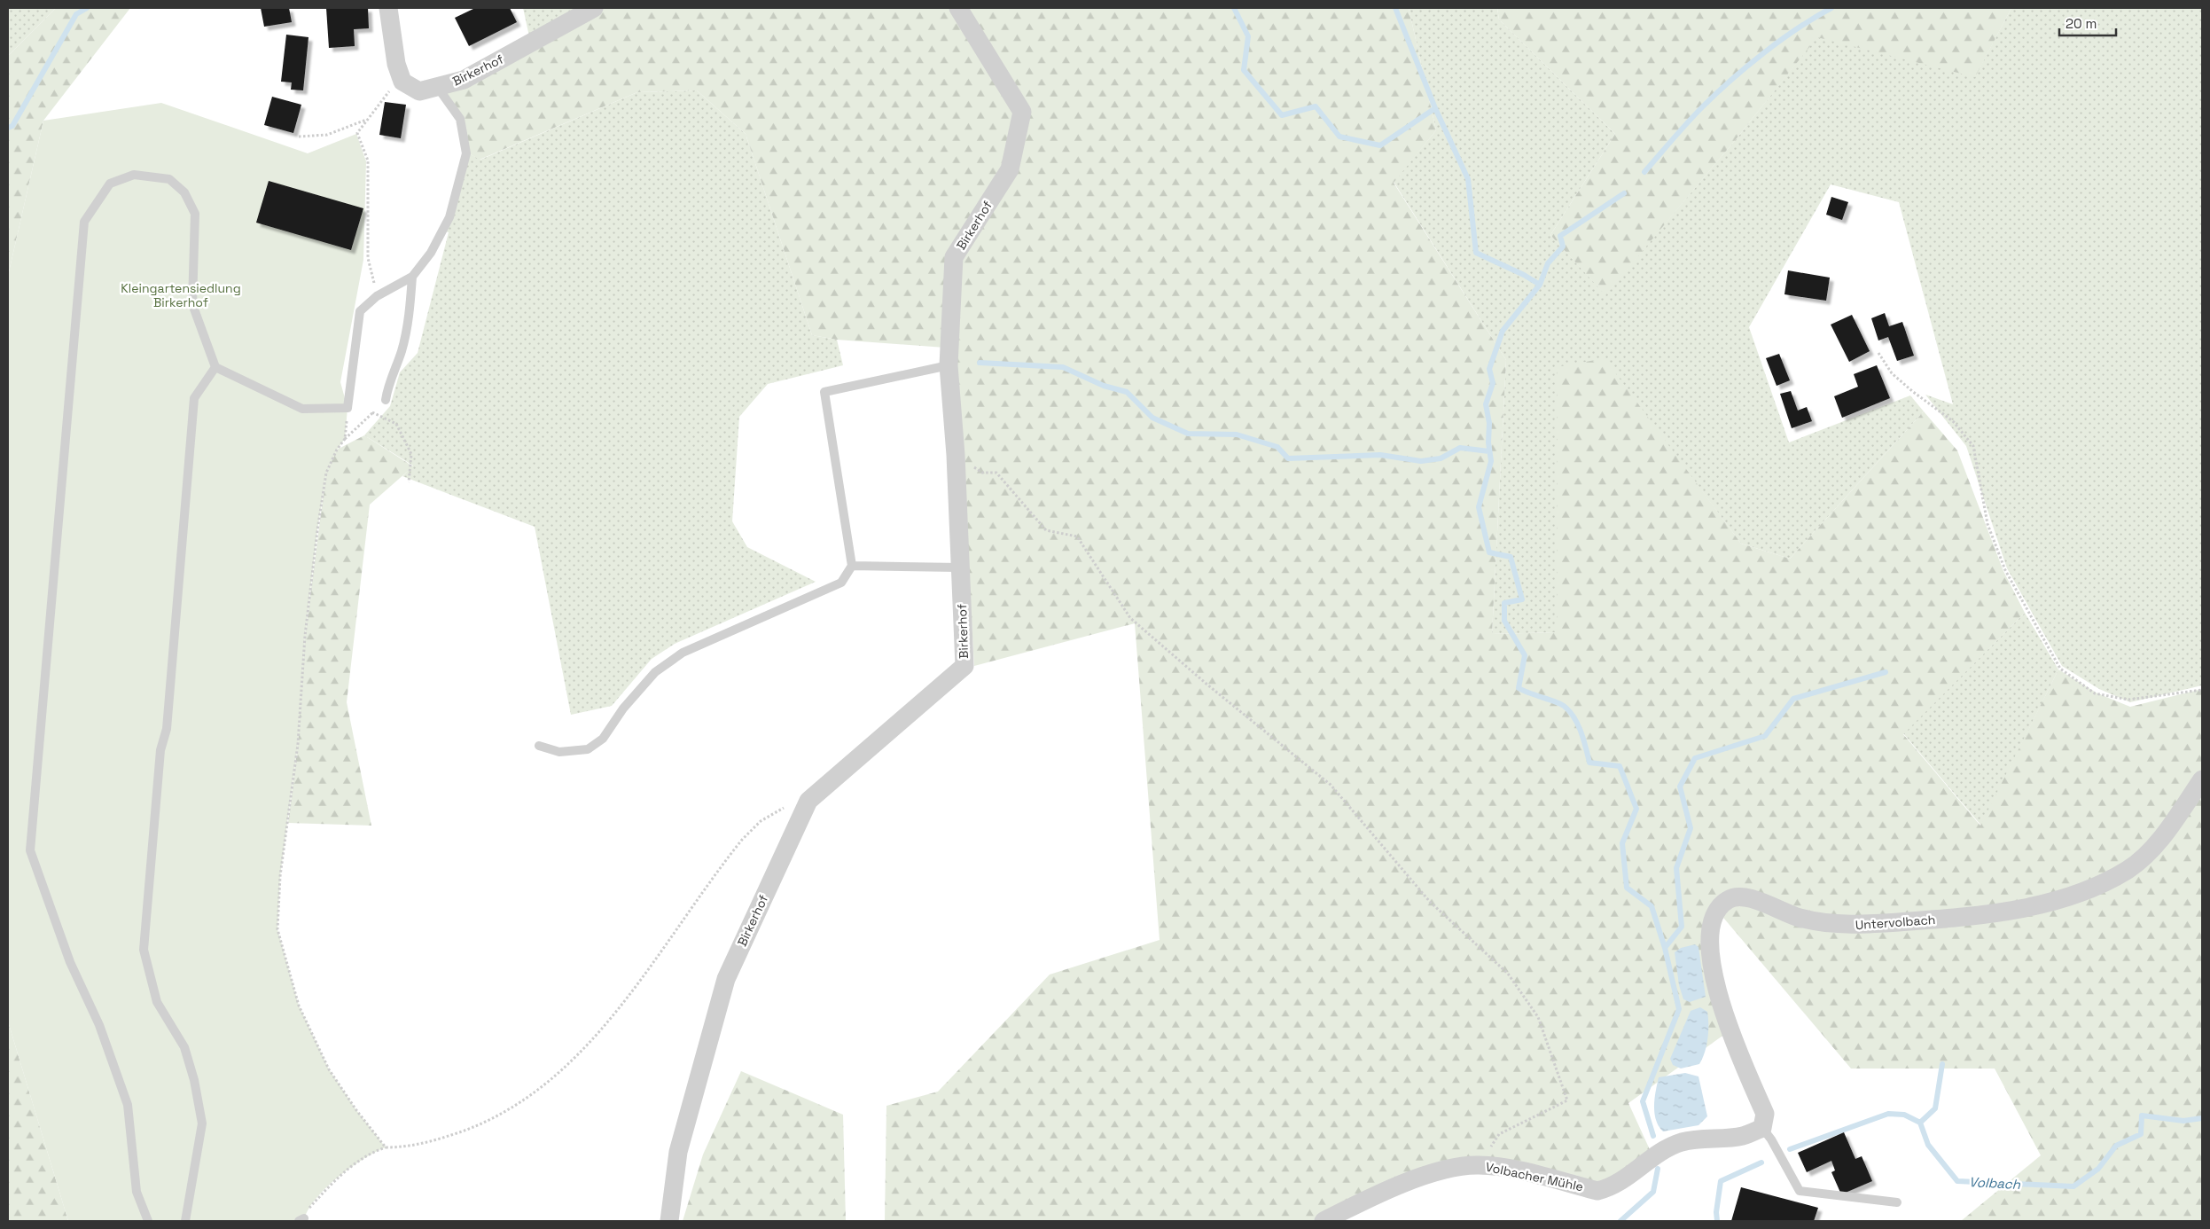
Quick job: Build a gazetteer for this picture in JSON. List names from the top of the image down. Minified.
{"streets":{"street":["Birkerhof","Untervolbach","Volbacher Mühle"]},"crossings":[["Untervolbach","Volbacher Mühle"]],"water":["Volbach"],"parks":["Kleingartensiedlung Birkerhof"],"scale_bar":"20 m"}
